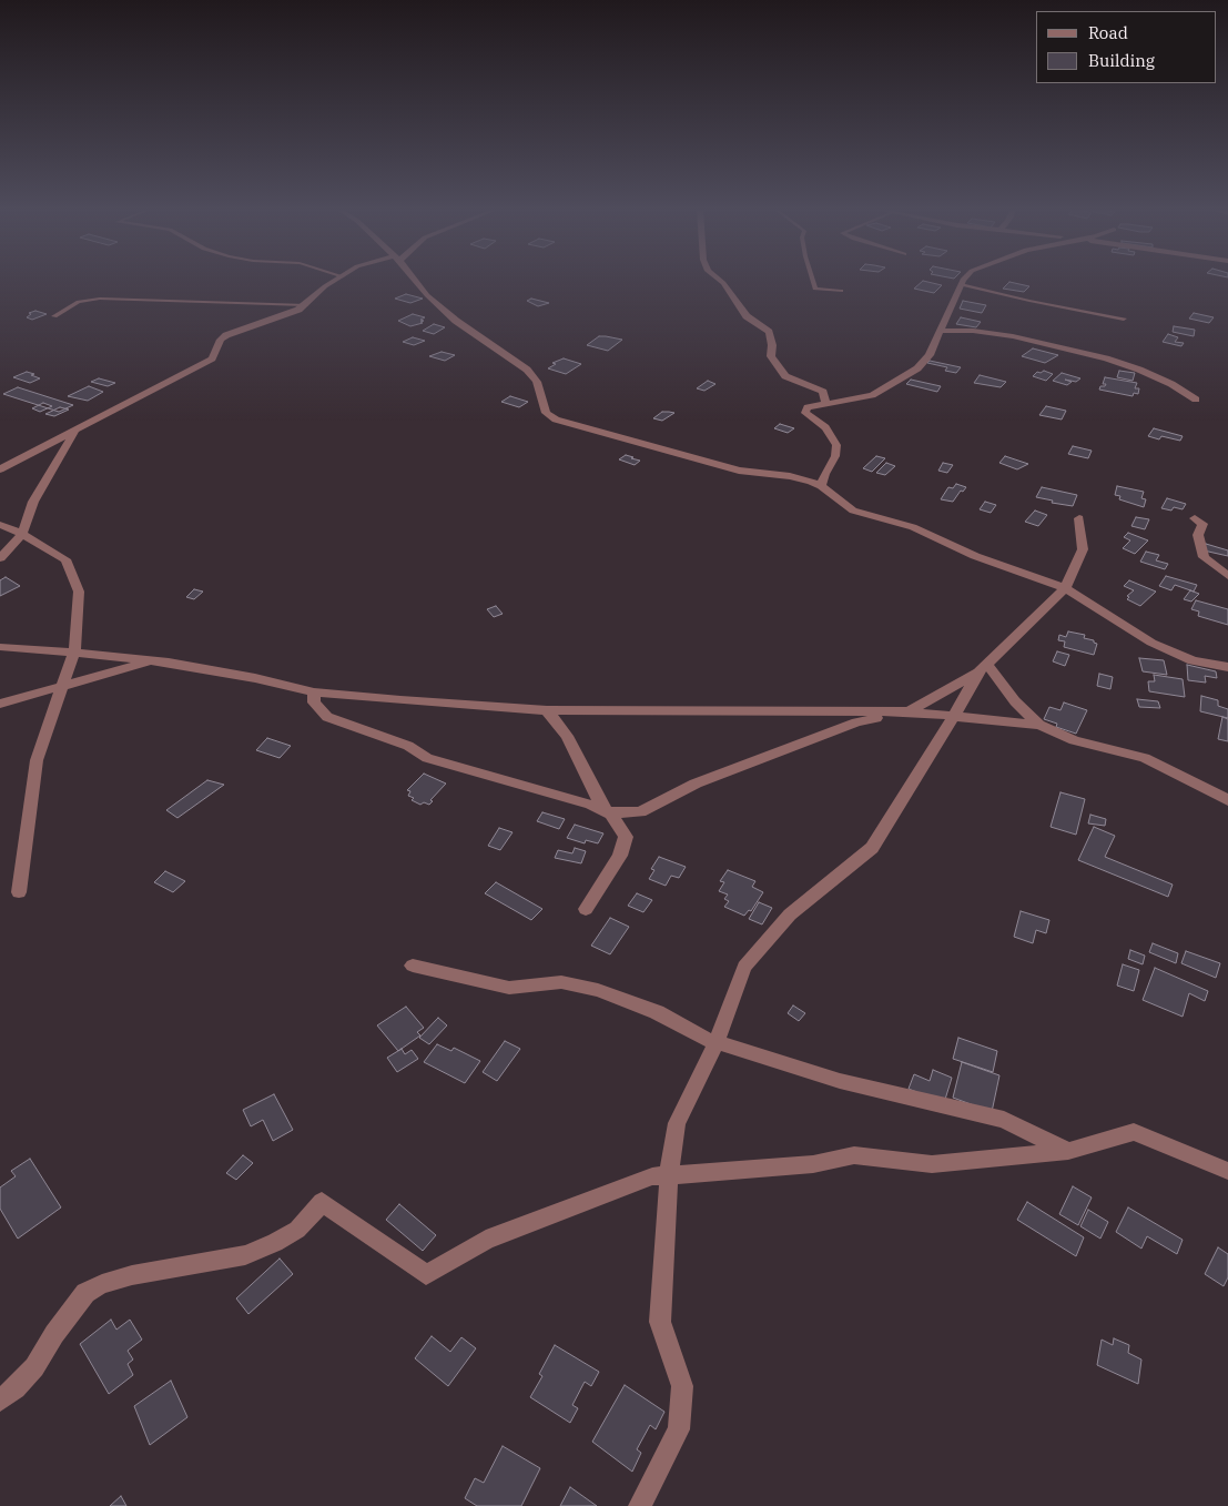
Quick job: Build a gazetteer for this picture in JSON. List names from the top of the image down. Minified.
{"legend":["Road","Building"]}
